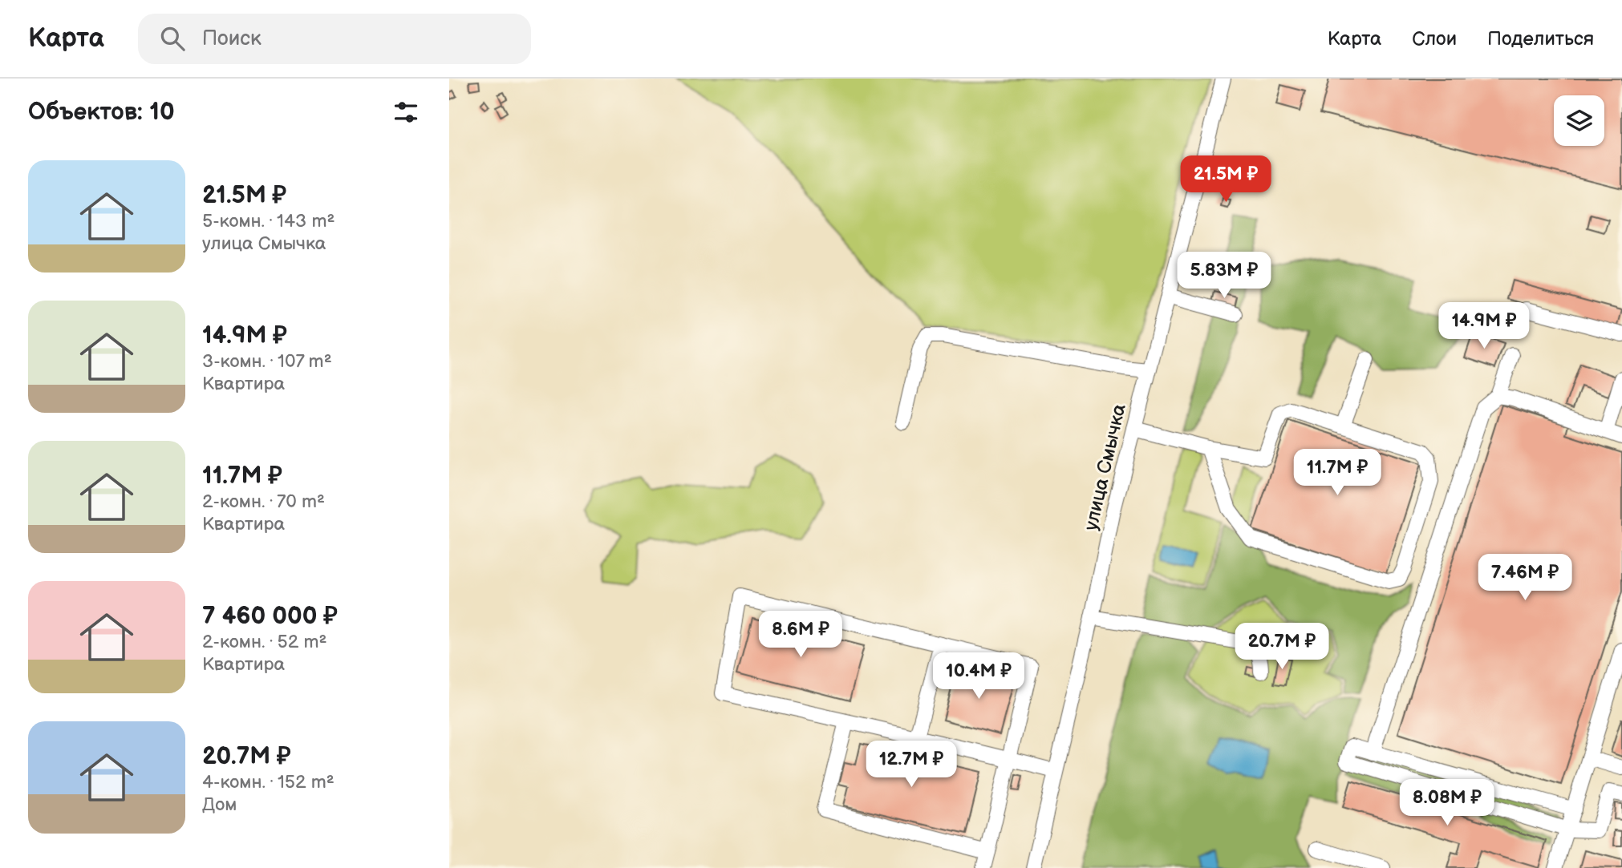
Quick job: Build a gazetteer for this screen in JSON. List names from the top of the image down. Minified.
{"streets":{"street":["улица Смычка"]},"page":{"header":"Карта","search":"Поиск","nav":["Карта","Слои","Поделиться"],"heading":"Объектов: 10","list":[{"name":"21.5M ₽","note":"5-комн. · 143 m² · улица Смычка"},{"name":"14.9M ₽","note":"3-комн. · 107 m² · Квартира"},{"name":"11.7M ₽","note":"2-комн. · 70 m² · Квартира"},{"name":"7 460 000 ₽","note":"2-комн. · 52 m² · Квартира"},{"name":"20.7M ₽","note":"4-комн. · 152 m² · Дом"}],"price":["21.5M ₽","5.83M ₽","14.9M ₽","11.7M ₽","7.46M ₽","8.6M ₽","20.7M ₽","10.4M ₽","12.7M ₽","8.08M ₽"]}}
